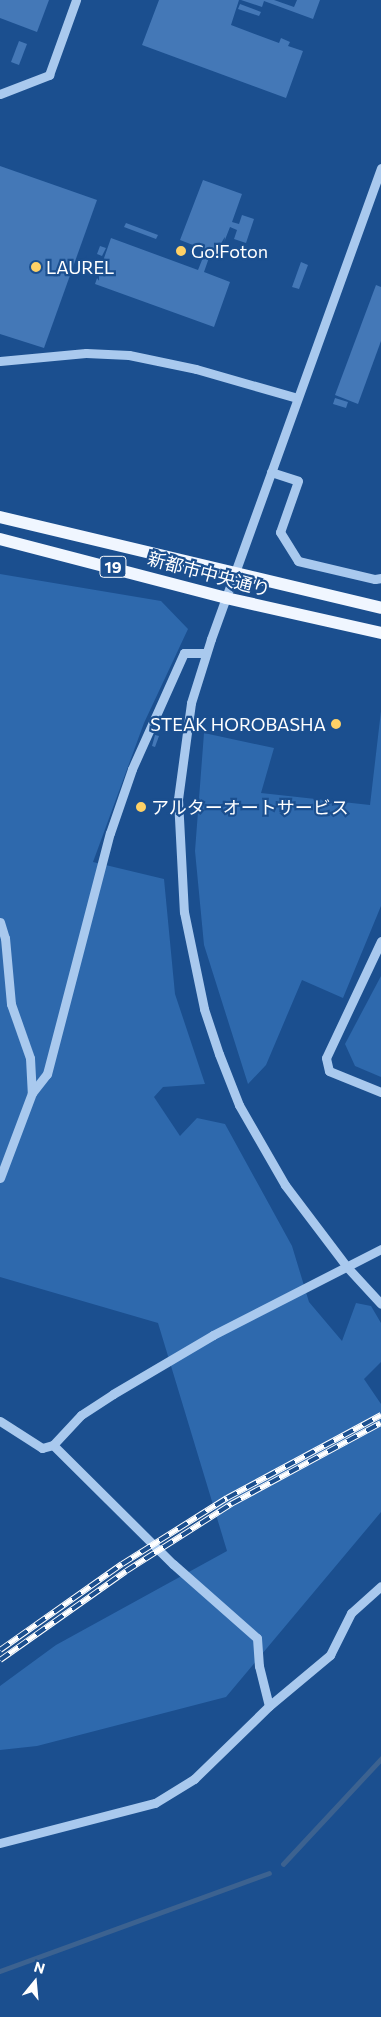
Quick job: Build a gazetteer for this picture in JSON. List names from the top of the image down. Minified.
{"streets":{"main road":["19","新都市中央通り"]},"places":["Go!Foton","LAUREL","STEAK HOROBASHA","アルターオートサービス"],"north":"top"}
